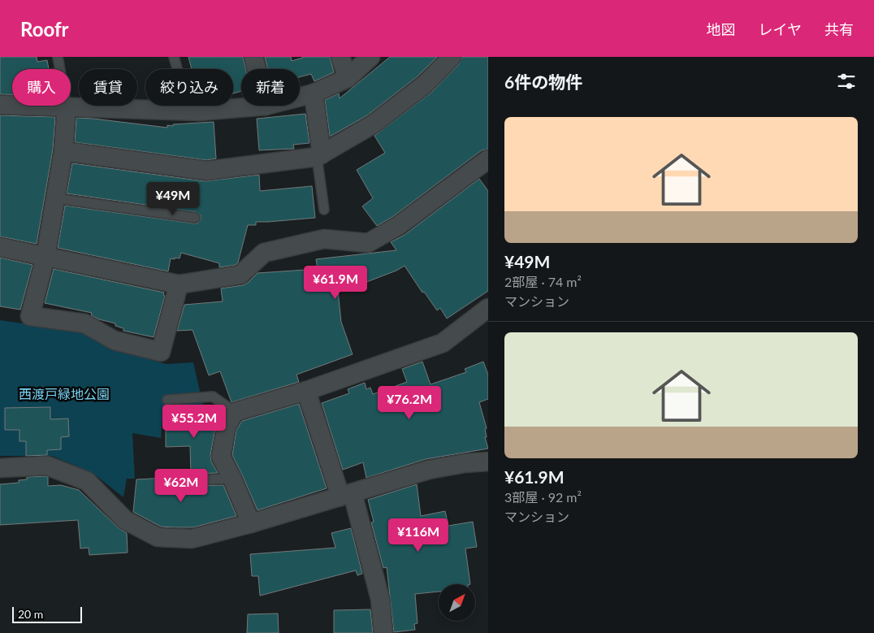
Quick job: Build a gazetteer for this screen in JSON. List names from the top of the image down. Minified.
{"parks":["西渡戸緑地公園"],"scale_bar":"20 m","north":"top right","page":{"header":"Roofr","nav":["地図","レイヤ","共有"],"heading":"6件の物件","chip":["購入","賃貸","絞り込み","新着"],"list":[{"name":"¥49M","note":"2部屋 · 74 m² · マンション"},{"name":"¥61.9M","note":"3部屋 · 92 m² · マンション"}],"price":["¥49M","¥61.9M","¥76.2M","¥55.2M","¥62M","¥116M"],"scale":"20 m"}}
